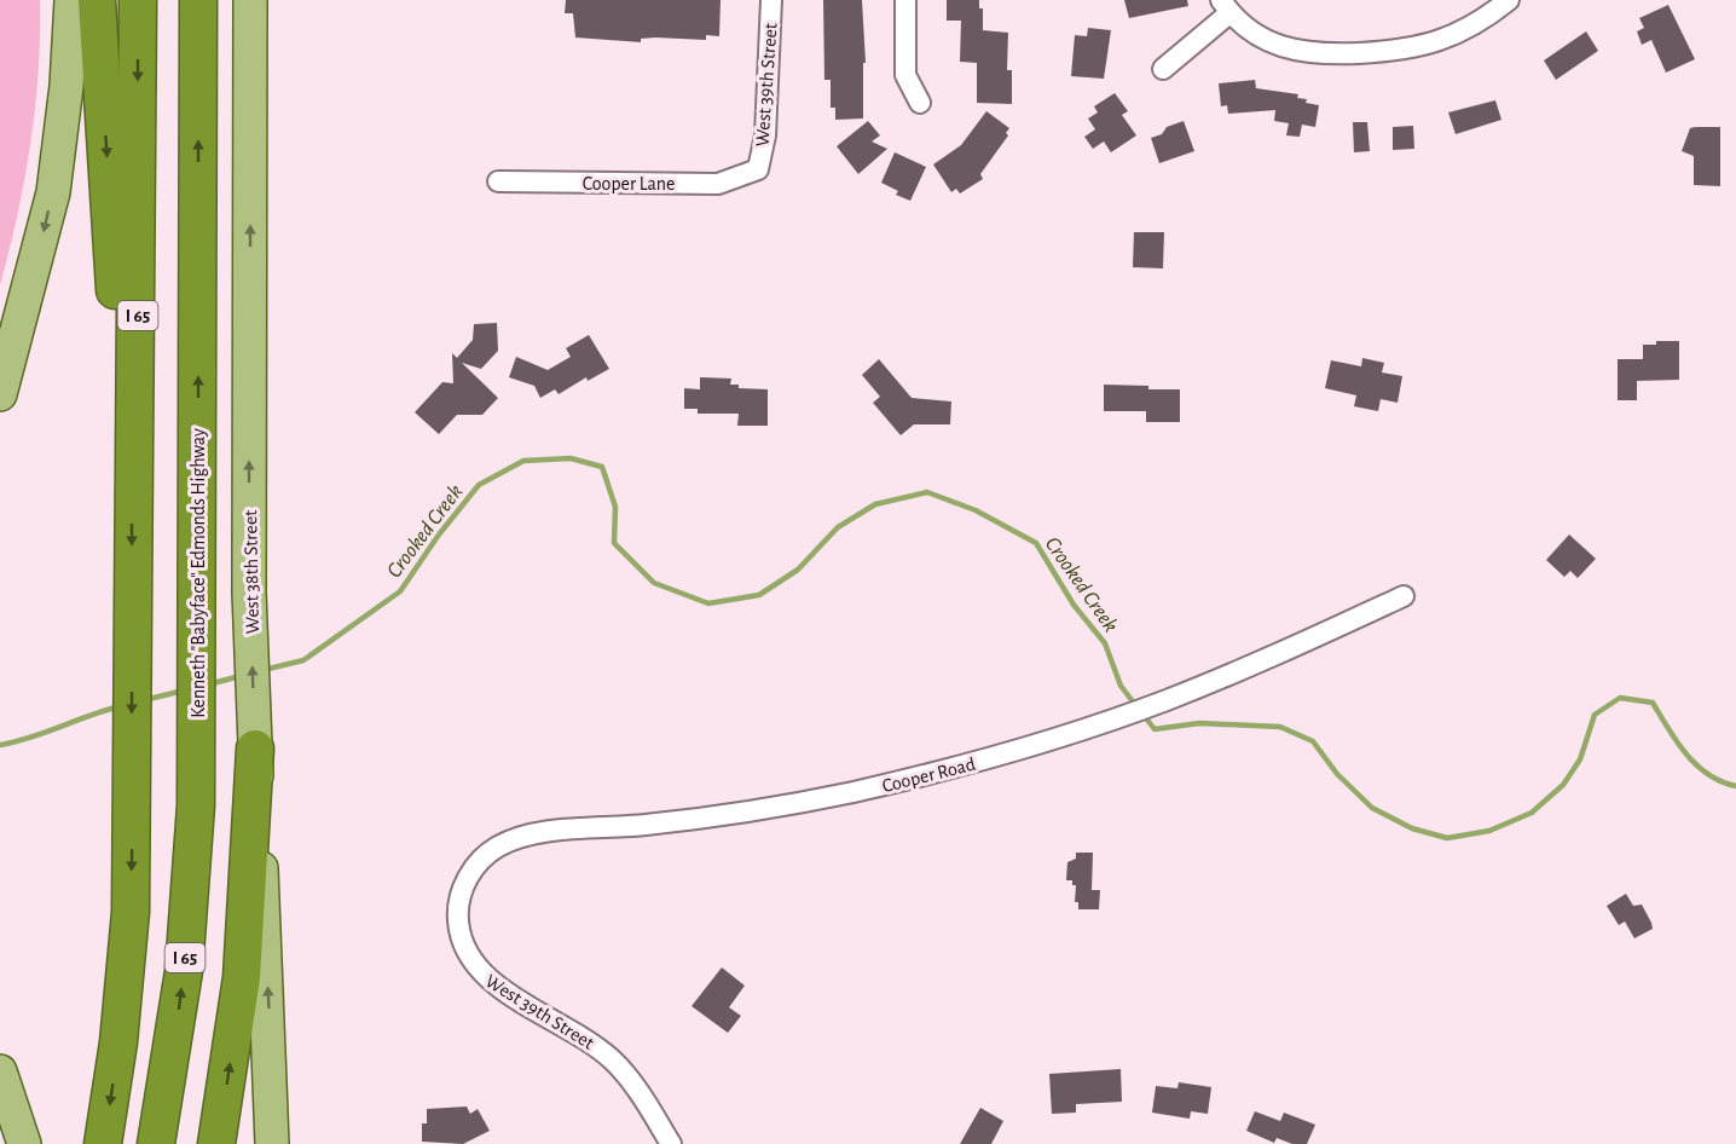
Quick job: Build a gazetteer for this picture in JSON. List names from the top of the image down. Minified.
{"streets":{"highway":["I 65","Kenneth \"Babyface\" Edmonds Highway"],"main road":["West 38th Street"],"street":["West 39th Street","Cooper Lane","Cooper Road"]},"crossings":[["West 39th Street","Cooper Lane"],["West 39th Street","Cooper Road"]],"water":["Crooked Creek"]}
